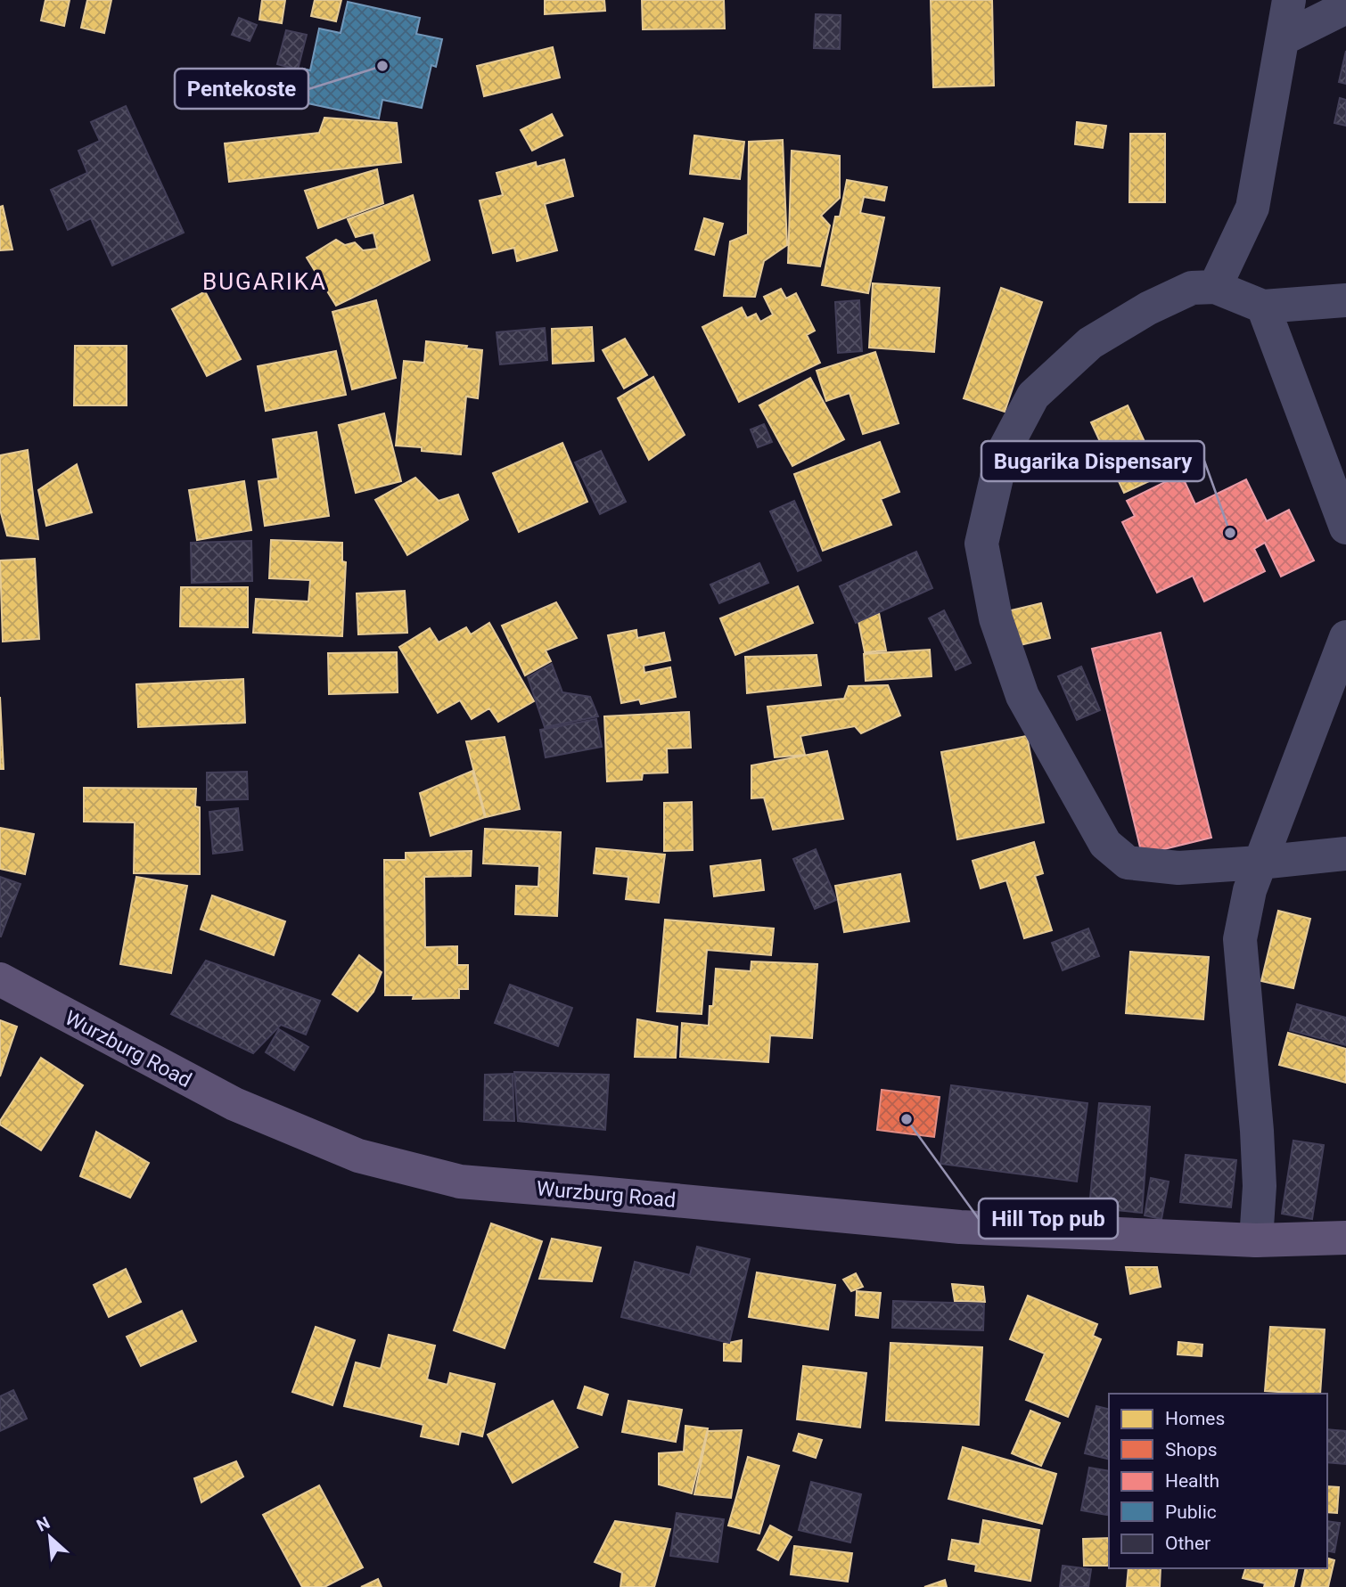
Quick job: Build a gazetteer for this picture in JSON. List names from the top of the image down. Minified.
{"streets":{"main road":["Wurzburg Road"]},"districts":["BUGARIKA"],"places":["Pentekoste","Bugarika Dispensary","Hill Top pub"],"legend":["Homes","Shops","Health","Public","Other"],"north":"top left"}
